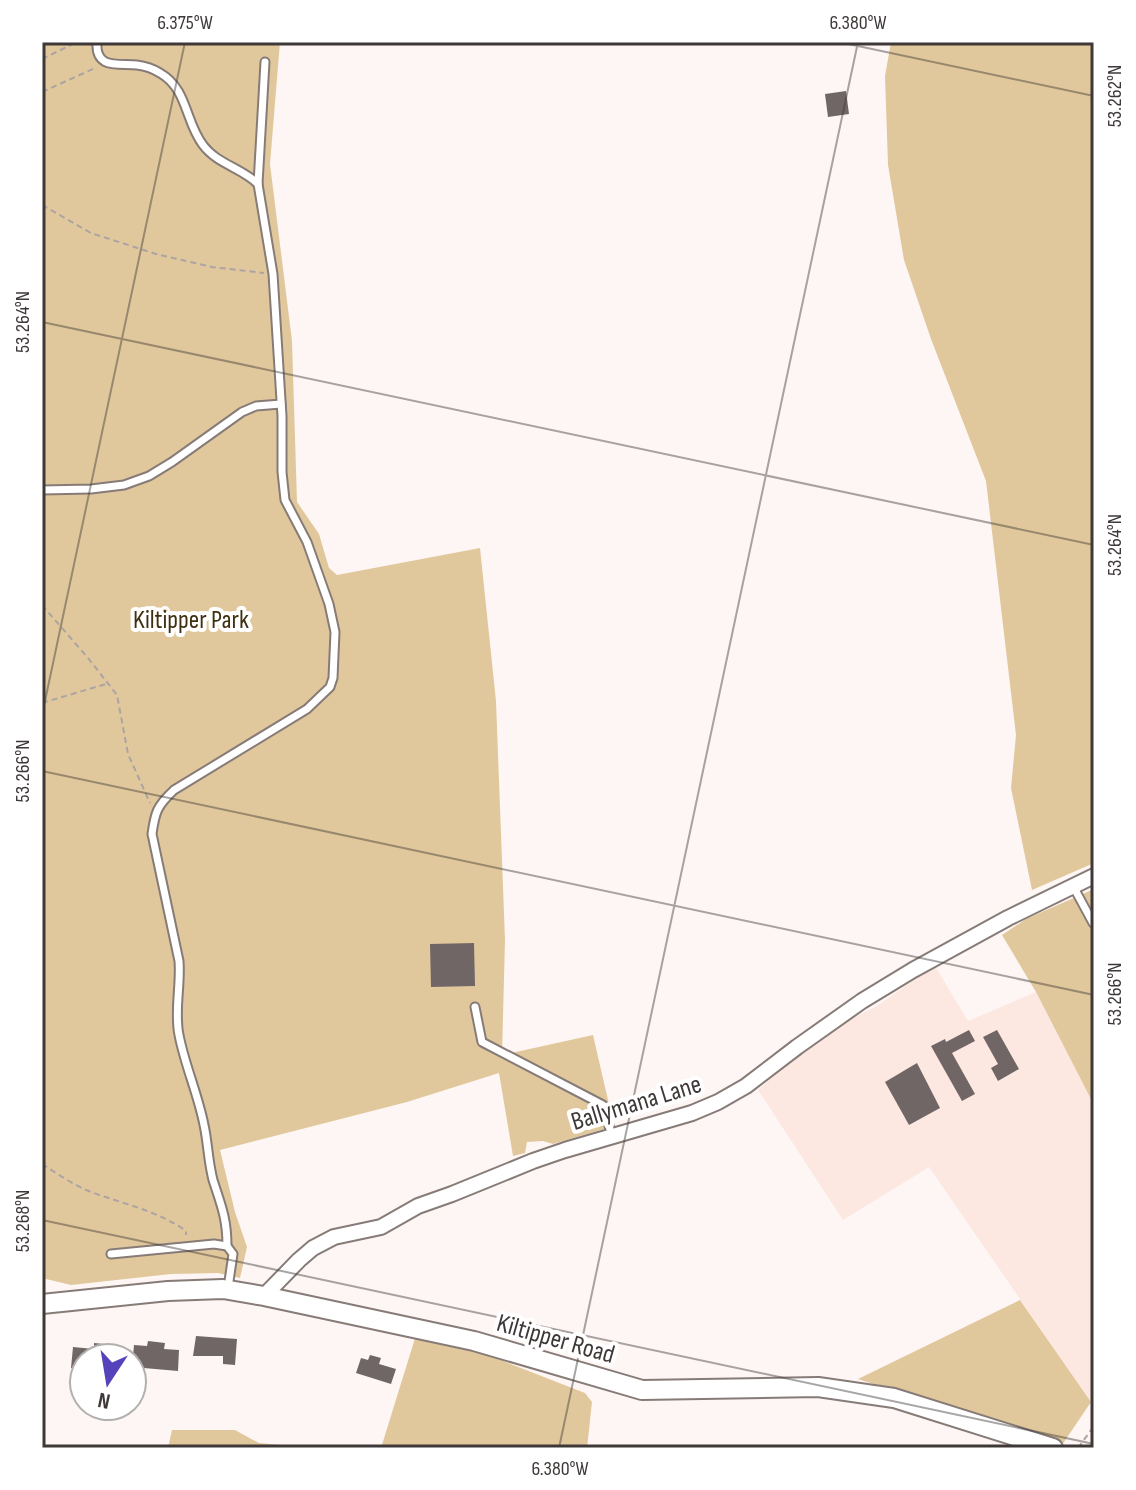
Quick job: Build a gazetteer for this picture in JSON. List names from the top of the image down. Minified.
{"streets":{"street":["Ballymana Lane","Kiltipper Road"]},"crossings":[["Ballymana Lane","Kiltipper Road"]],"parks":["Kiltipper Park"],"north":"bottom","coordinates":["6.375°W","6.380°W","53.262°N","53.264°N","53.266°N","53.268°N"]}
